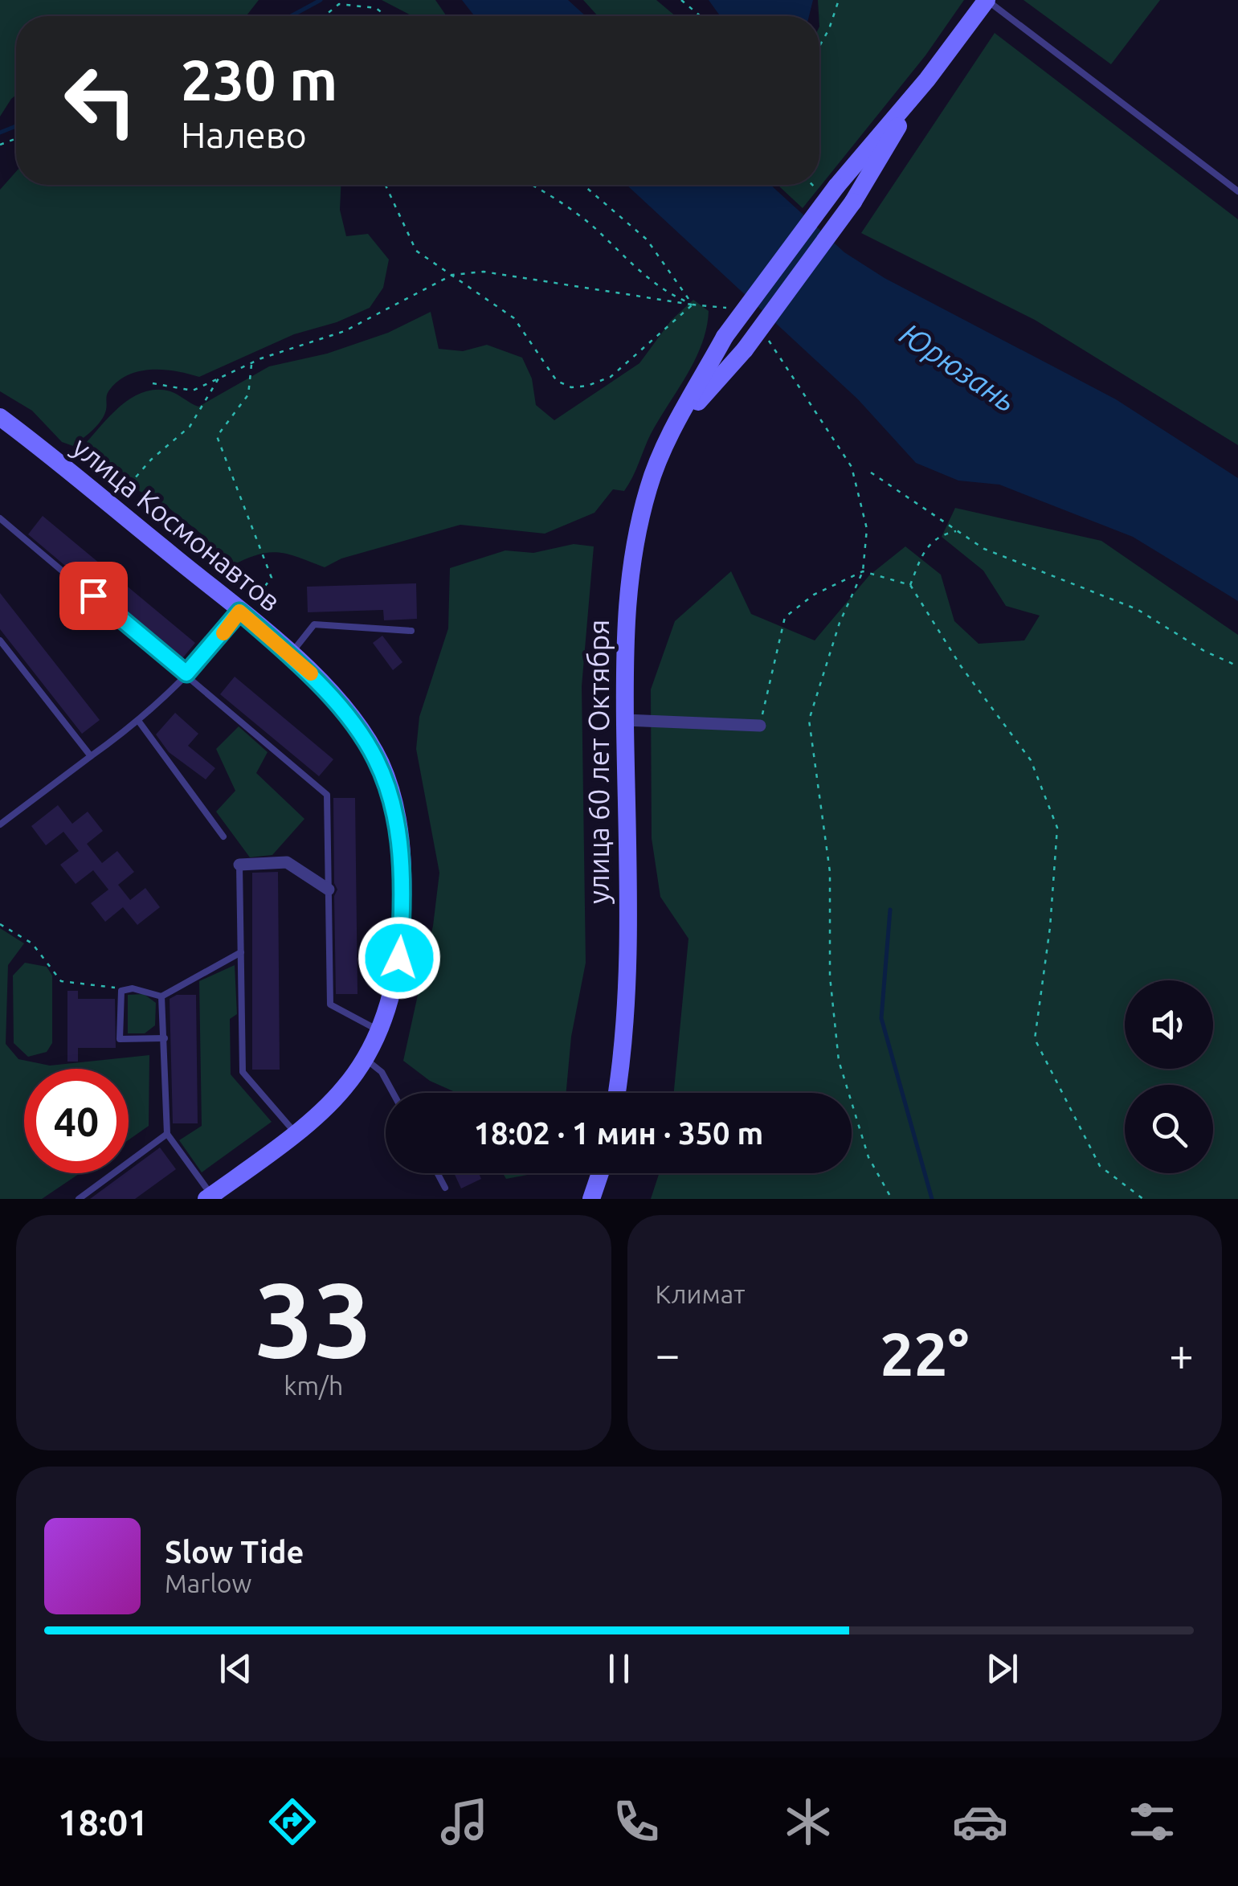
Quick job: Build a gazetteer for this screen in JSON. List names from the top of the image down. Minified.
{"streets":{"main road":["улица Космонавтов","улица 60 лет Октября"]},"water":["Юрюзань"],"page":{"turn":["230 m","Налево"],"limit":"40","trip":"18:02 · 1 мин · 350 m","tile":[["33","km/h"],"Климат"],"heat":["−","22°","+"],"song":["Slow Tide","Marlow"],"tabs":"18:01"}}
